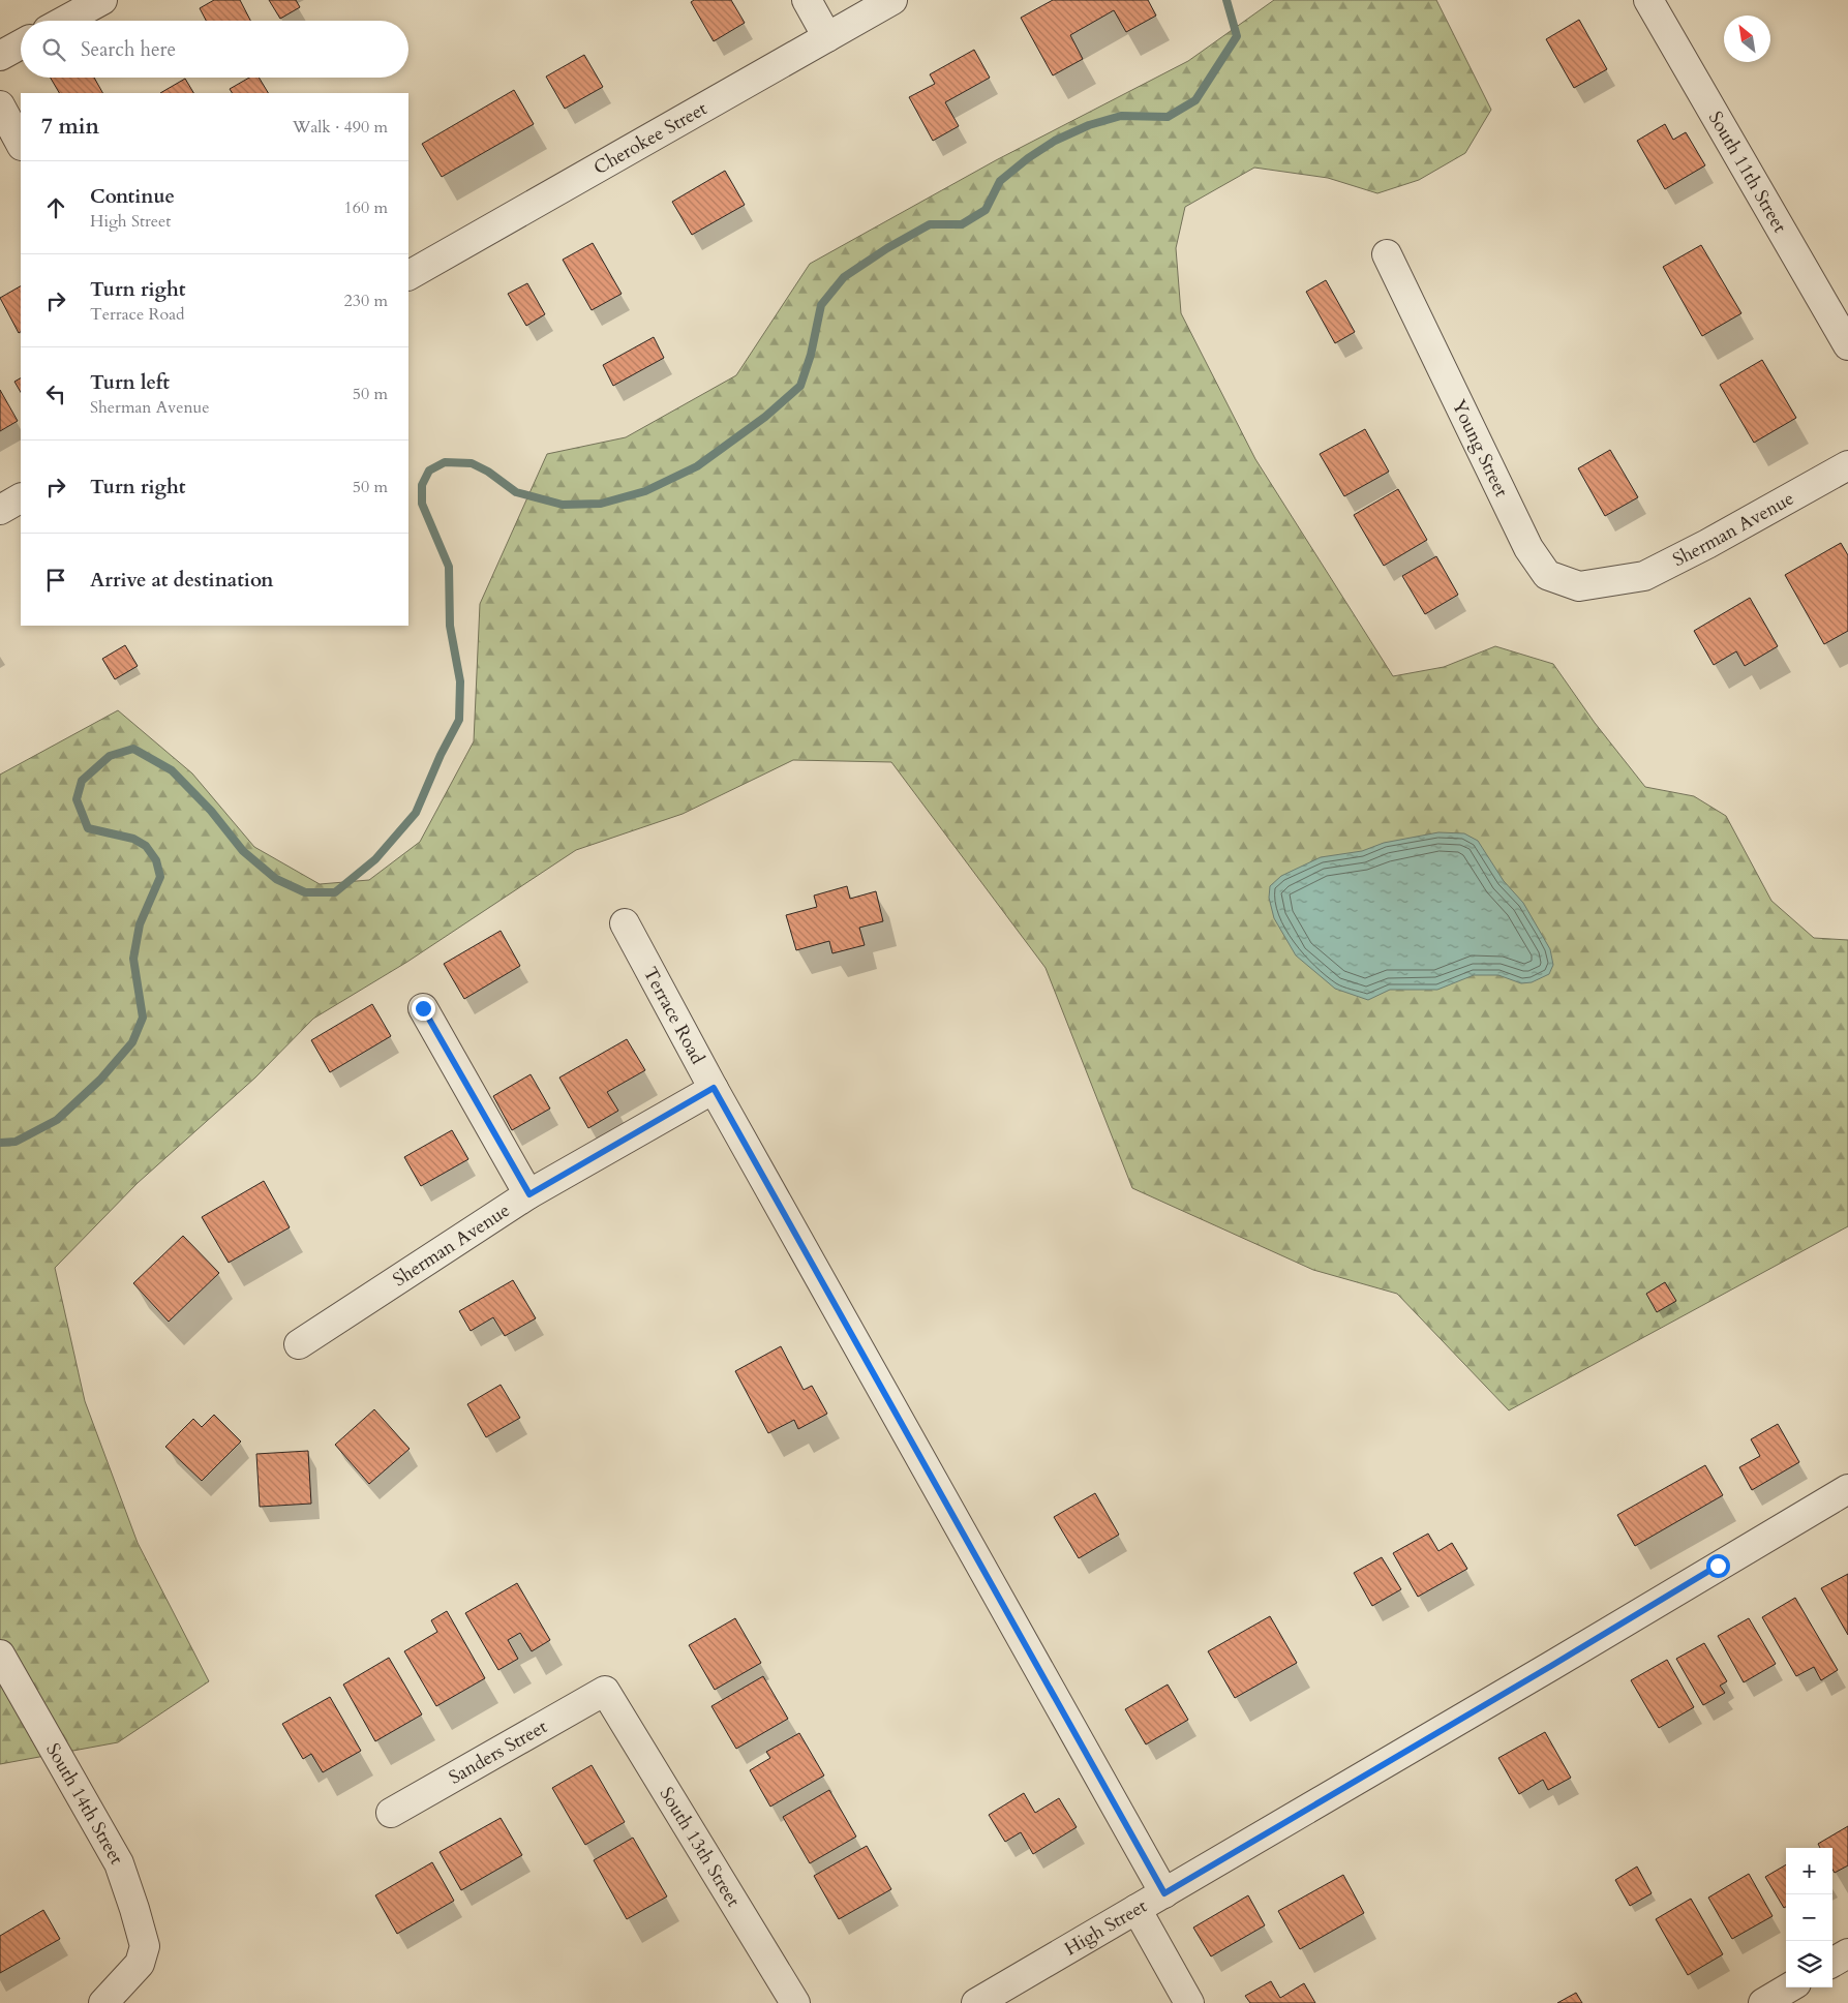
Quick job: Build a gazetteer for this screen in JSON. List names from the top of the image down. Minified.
{"streets":{"street":["Cherokee Street","South 11th Street","Young Street","Sherman Avenue","Terrace Road","Sanders Street","South 14th Street","South 13th Street","High Street"]},"crossings":[["Young Street","Sherman Avenue"],["Sherman Avenue","Terrace Road"],["Terrace Road","High Street"],["Sanders Street","South 13th Street"]],"north":"top left","page":{"search":"Search here","heading":["7 min","Walk · 490 m"],"list":[["Continue","High Street","160 m"],["Turn right","Terrace Road","230 m"],["Turn left","Sherman Avenue","50 m"],["Turn right","50 m"],"Arrive at destination"],"map_buttons":["+","−"]}}
